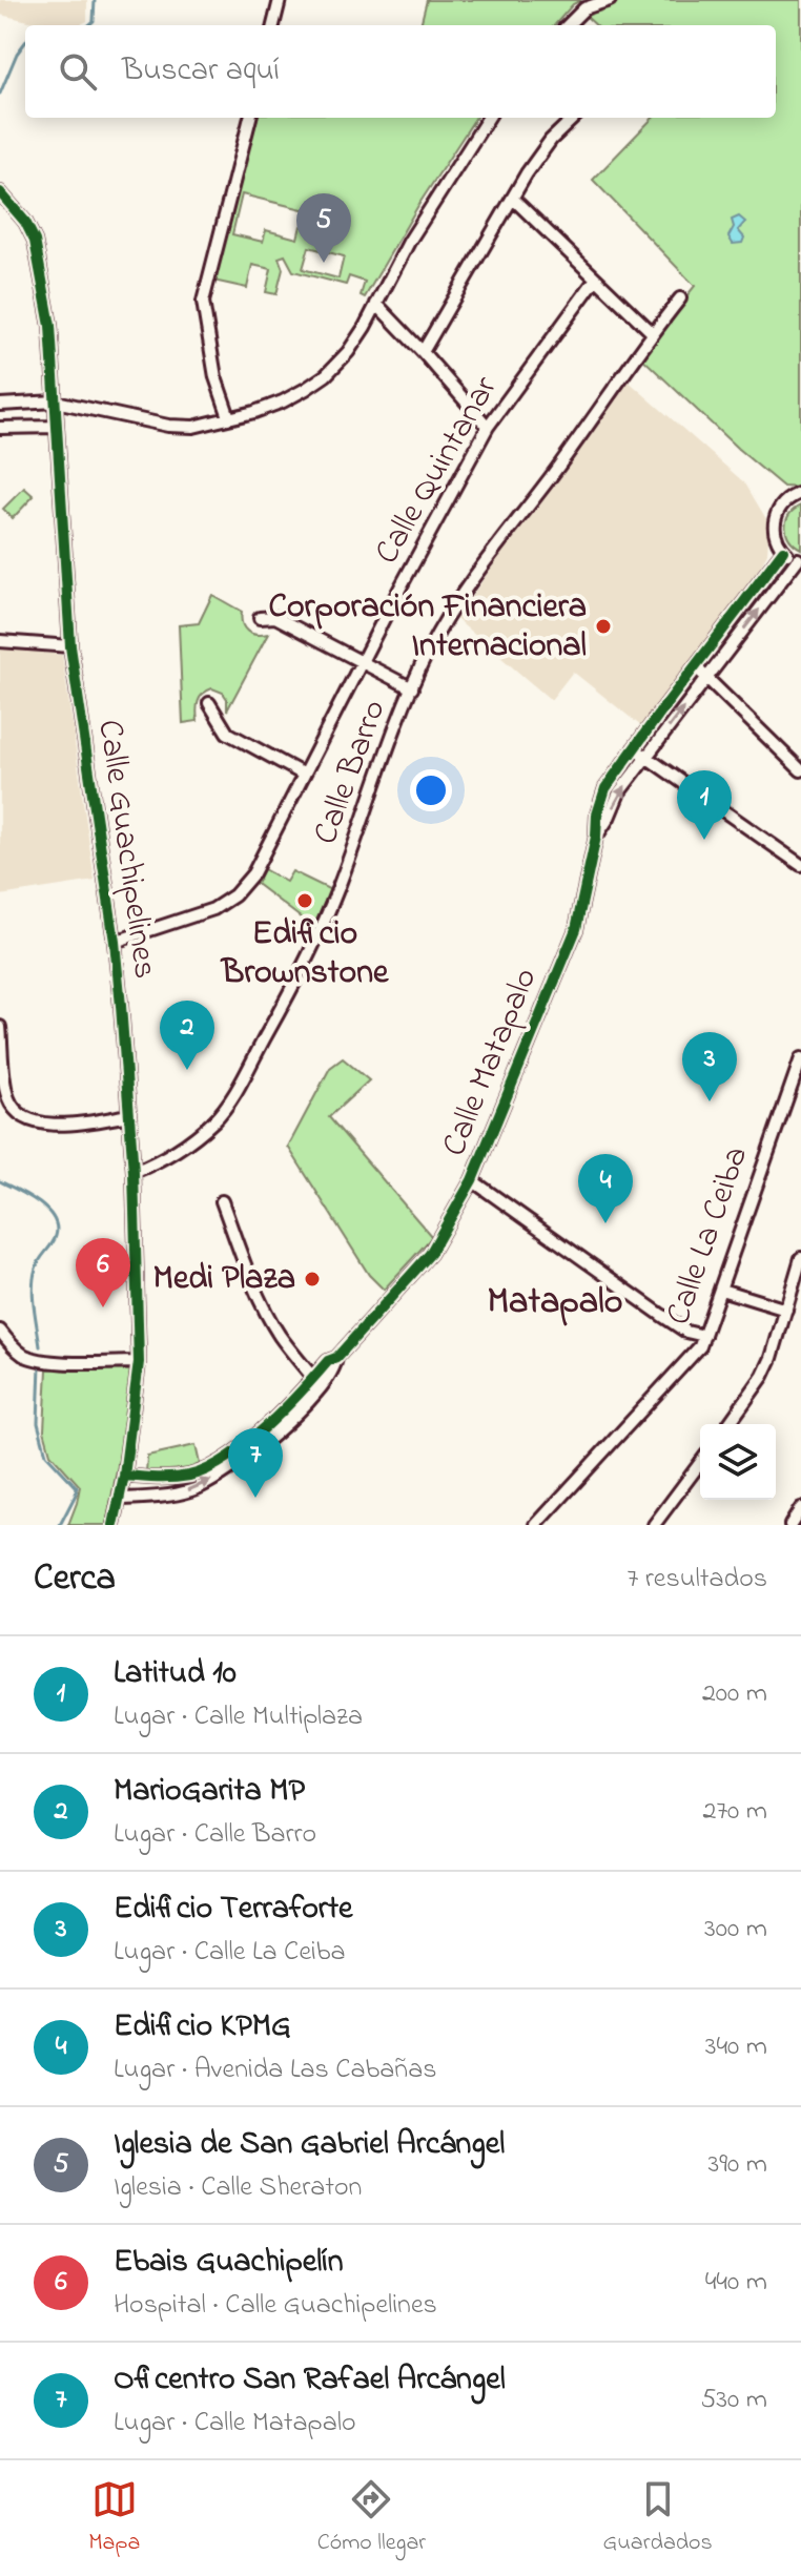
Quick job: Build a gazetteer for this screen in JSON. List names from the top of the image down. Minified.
{"streets":{"street":["Calle Quintanar","Calle Barro","Calle Guachipelines","Calle Matapalo","Calle La Ceiba"]},"crossings":[["Calle Quintanar","Calle Guachipelines"],["Calle Barro","Calle Guachipelines"],["Calle Guachipelines","Calle Matapalo"]],"districts":["Matapalo"],"places":["Corporación Financiera Internacional","Edificio Brownstone","Medi Plaza"],"page":{"search":"Buscar aquí","pins":["5","1","2","3","4","6","7"],"heading":["Cerca","7 resultados"],"list":[{"mark":"1","name":"Latitud 10","note":"Lugar · Calle Multiplaza","value":"200 m"},{"mark":"2","name":"MarioGarita MP","note":"Lugar · Calle Barro","value":"270 m"},{"mark":"3","name":"Edificio Terraforte","note":"Lugar · Calle La Ceiba","value":"300 m"},{"mark":"4","name":"Edificio KPMG","note":"Lugar · Avenida Las Cabañas","value":"340 m"},{"mark":"5","name":"Iglesia de San Gabriel Arcángel","note":"Iglesia · Calle Sheraton","value":"390 m"},{"mark":"6","name":"Ebais Guachipelín","note":"Hospital · Calle Guachipelines","value":"440 m"},{"mark":"7","name":"Oficentro San Rafael Arcángel","note":"Lugar · Calle Matapalo","value":"530 m"}],"nav":["Mapa","Cómo llegar","Guardados"]}}
